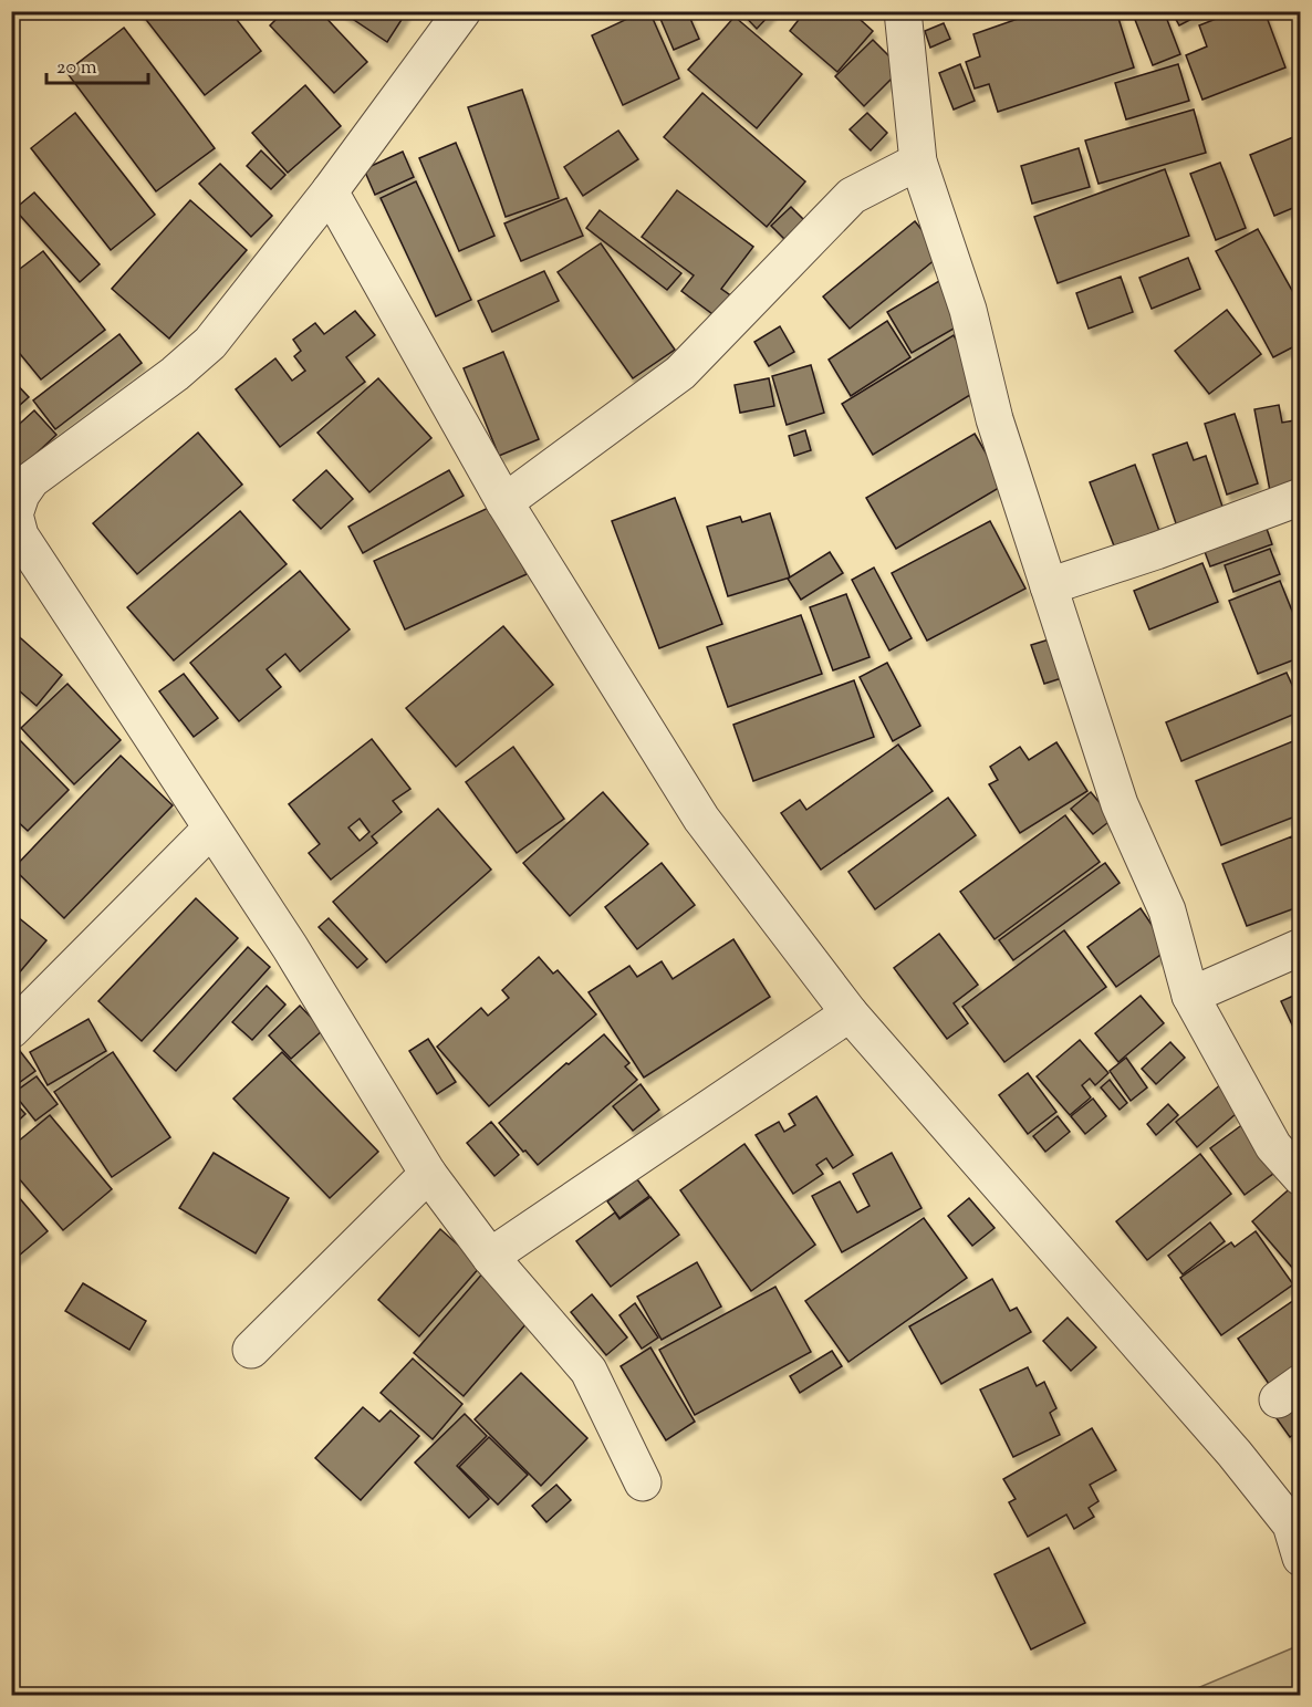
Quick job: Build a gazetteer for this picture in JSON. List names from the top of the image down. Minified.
{"scale_bar":"20 m"}
